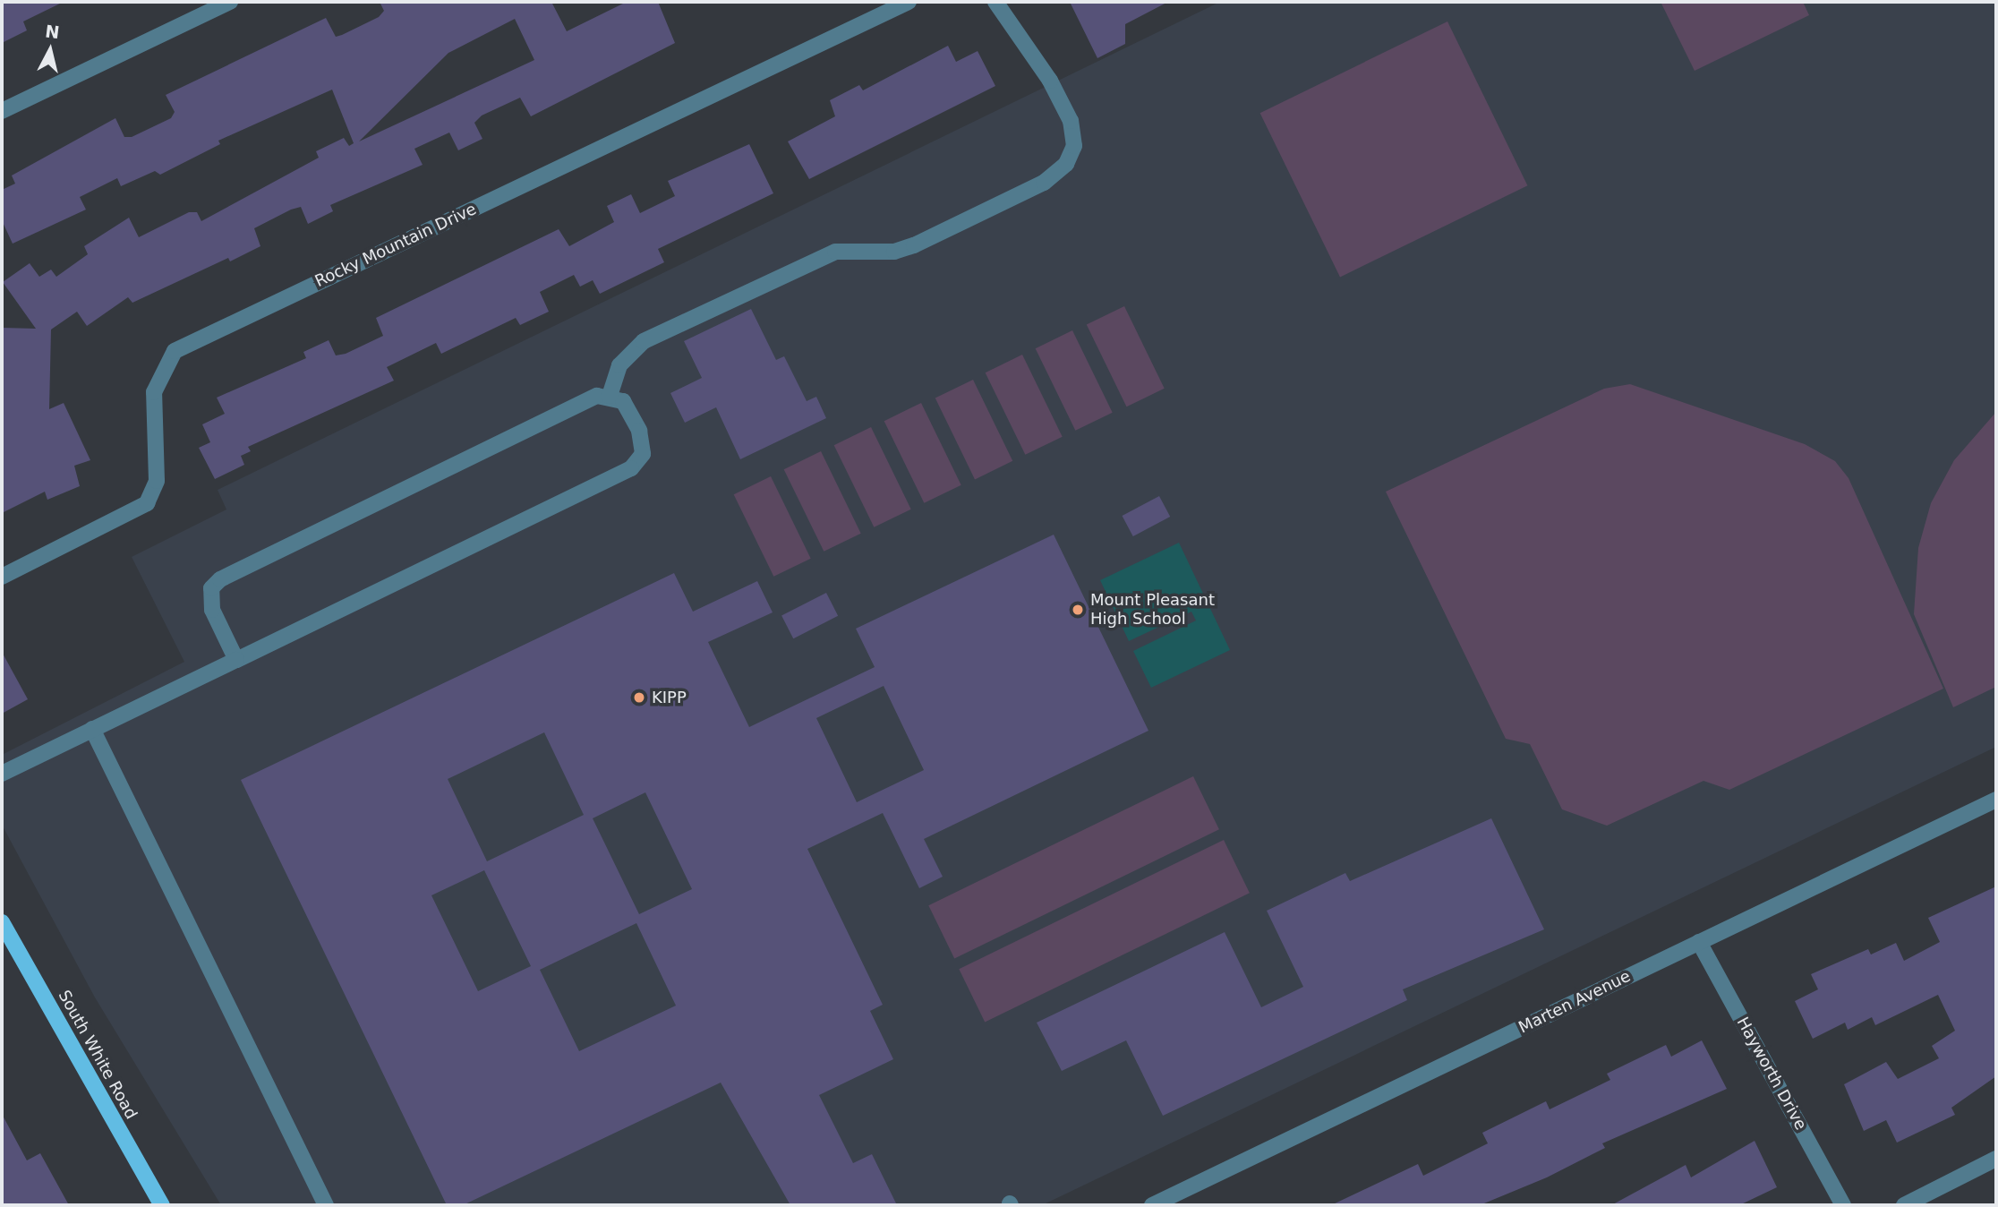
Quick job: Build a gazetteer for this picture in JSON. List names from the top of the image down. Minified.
{"streets":{"main road":["South White Road"],"street":["Rocky Mountain Drive","Marten Avenue","Hayworth Drive"]},"crossings":[["Marten Avenue","Hayworth Drive"]],"places":["Mount Pleasant High School","KIPP"],"north":"top"}
